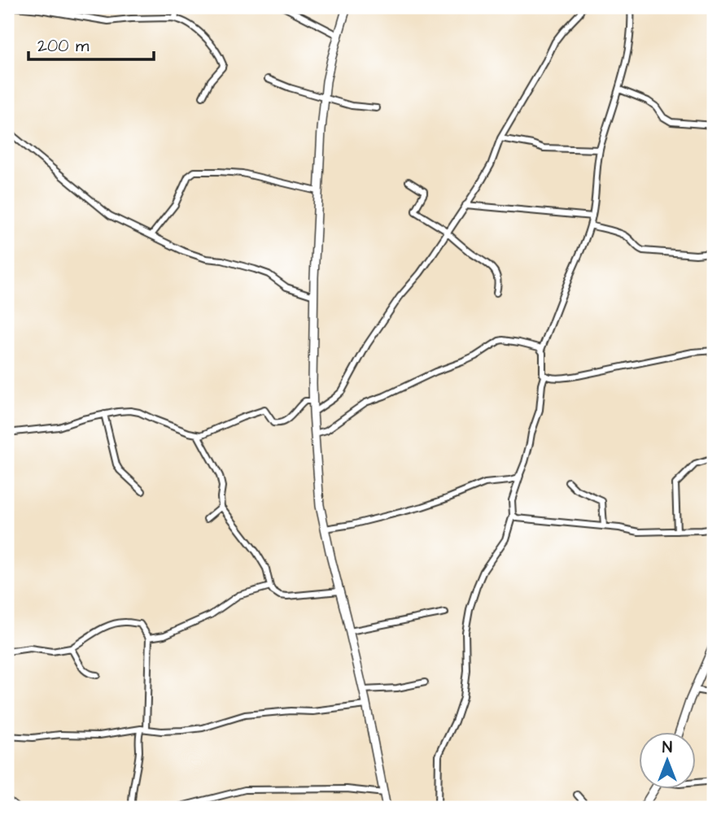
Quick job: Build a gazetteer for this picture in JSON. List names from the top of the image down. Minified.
{"scale_bar":"200 m","north":"top"}
